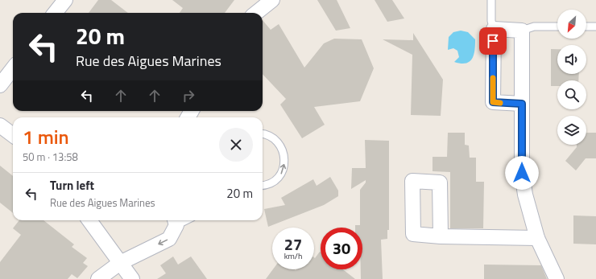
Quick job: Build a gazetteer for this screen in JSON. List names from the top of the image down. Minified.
{"north":"bottom left","page":{"turn":["20 m","Rue des Aigues Marines"],"heading":["1 min","50 m · 13:58"],"list":[{"name":"Turn left","note":"Rue des Aigues Marines","value":"20 m"}],"speed":"27 km/h","limit":"30"}}
